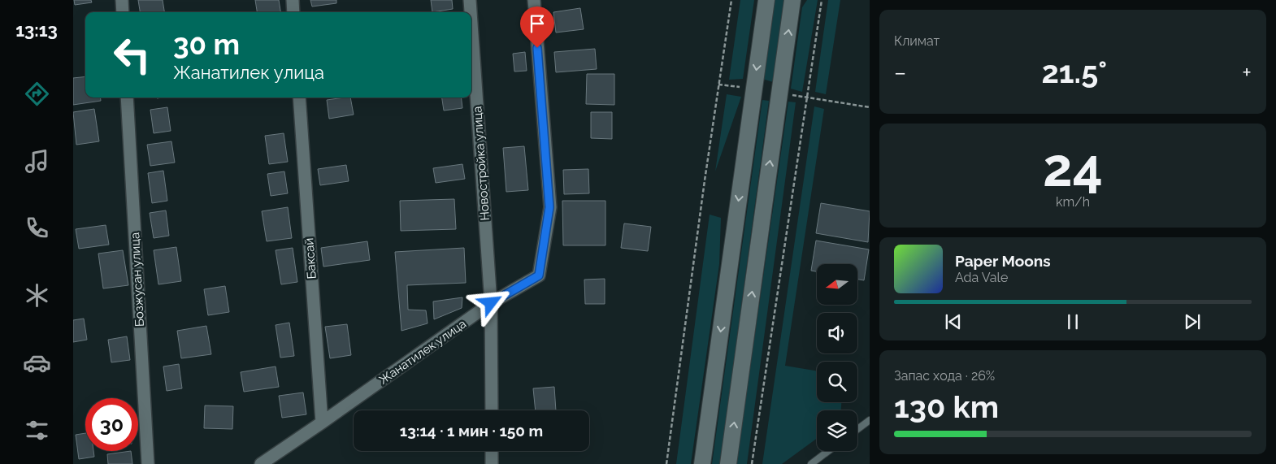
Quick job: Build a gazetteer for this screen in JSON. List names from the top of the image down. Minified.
{"streets":{"street":["Новостройка улица","Баксай","Бозжусан улица","Жанатилек улица"]},"crossings":[["Новостройка улица","Жанатилек улица"],["Баксай","Жанатилек улица"]],"north":"left","page":{"tabs":"13:13","tile":["Климат",["24","km/h"],["Запас хода · 26%","130 km"]],"turn":["30 m","Жанатилек улица"],"heat":["−","21.5°","+"],"song":["Paper Moons","Ada Vale"],"limit":"30","trip":"13:14 · 1 мин · 150 m"}}
